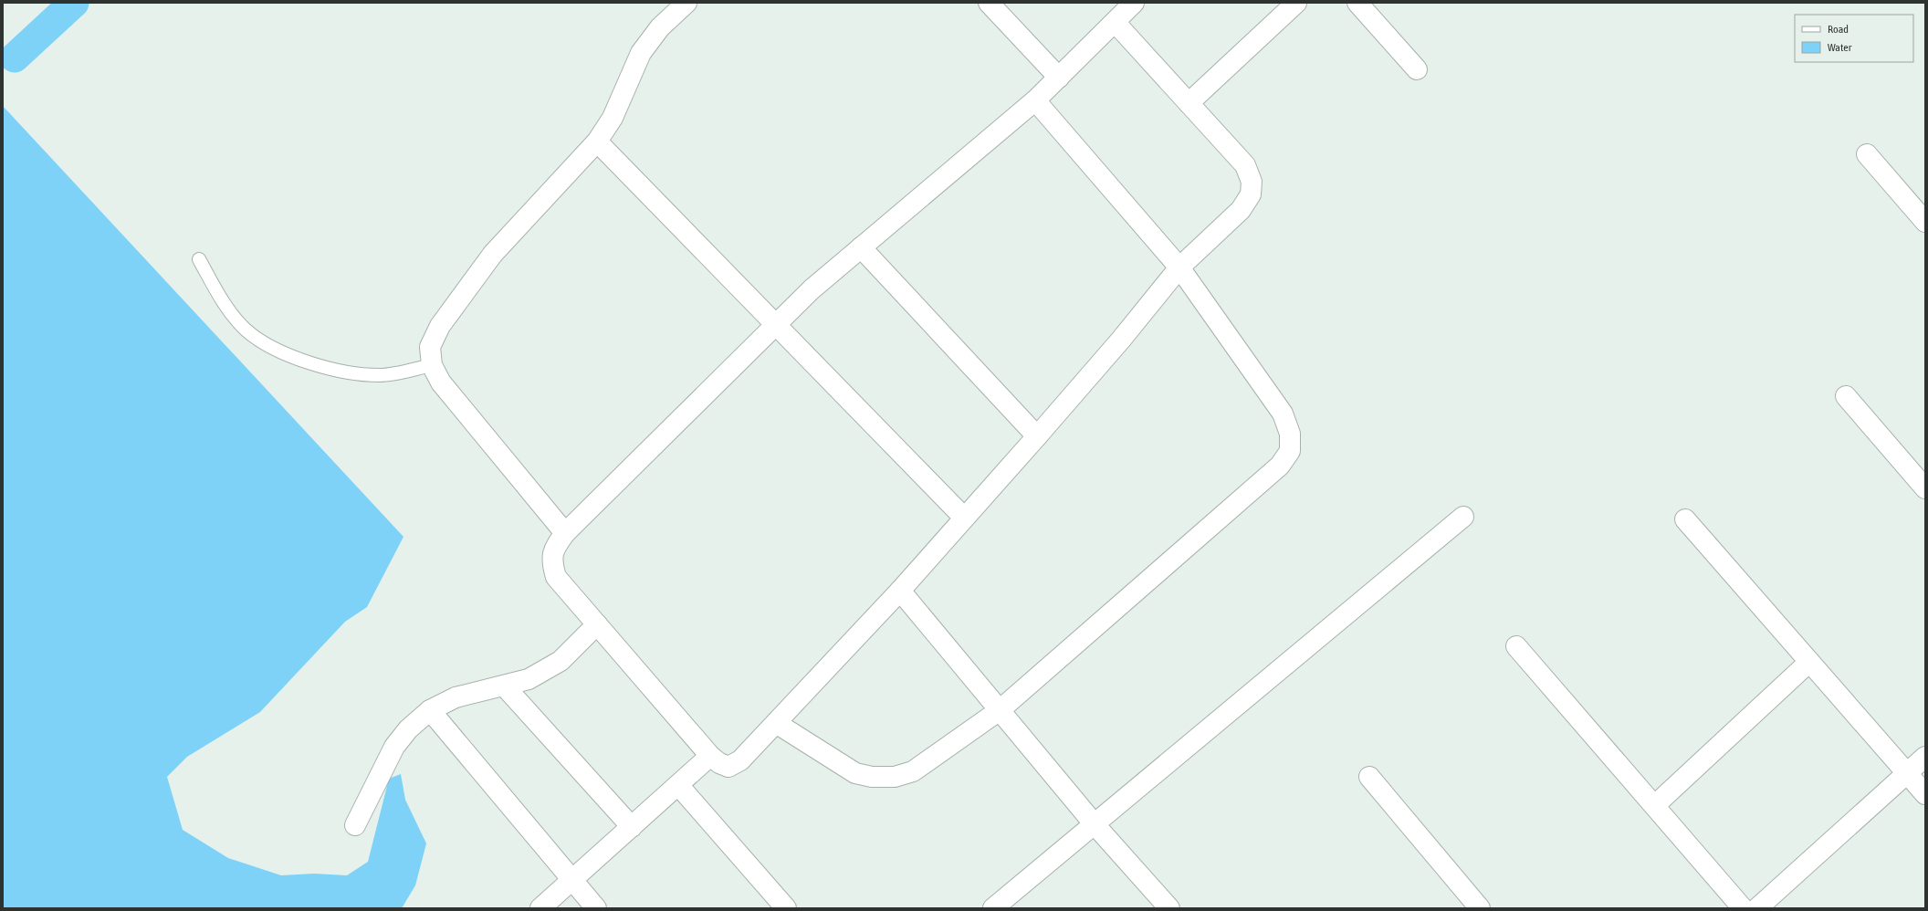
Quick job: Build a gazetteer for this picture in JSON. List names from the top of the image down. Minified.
{"legend":["Road","Water"]}
